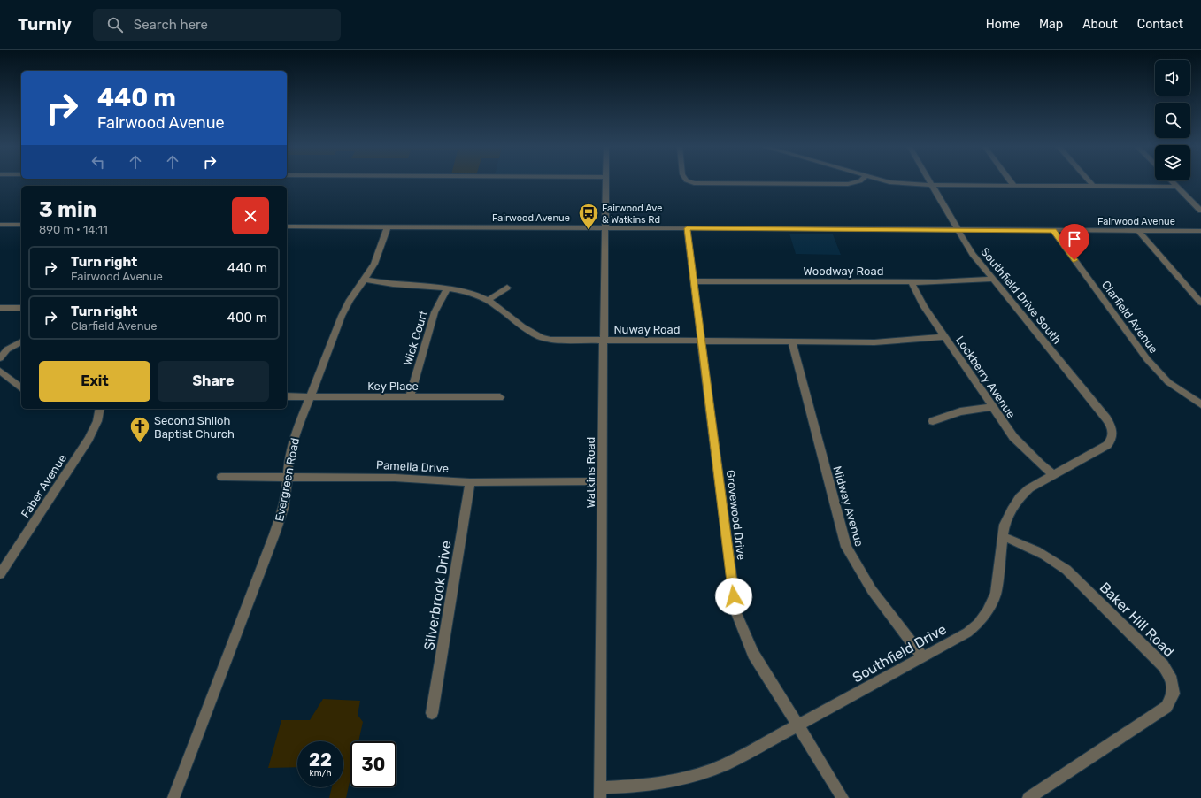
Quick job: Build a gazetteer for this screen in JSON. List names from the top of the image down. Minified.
{"streets":{"street":["Fairwood Avenue","Woodway Road","Southfield Drive South","Clarfield Avenue","Nuway Road","Wick Court","Lockberry Avenue","Key Place","Pamella Drive","Watkins Road","Evergreen Road","Faber Avenue","Midway Avenue","Grovewood Drive","Silverbrook Drive","Baker Hill Road","Southfield Drive"]},"crossings":[["Fairwood Avenue","Southfield Drive South"],["Fairwood Avenue","Clarfield Avenue"],["Fairwood Avenue","Watkins Road"],["Fairwood Avenue","Evergreen Road"],["Fairwood Avenue","Grovewood Drive"],["Woodway Road","Southfield Drive South"],["Woodway Road","Lockberry Avenue"],["Woodway Road","Grovewood Drive"],["Southfield Drive South","Southfield Drive"],["Nuway Road","Wick Court"],["Nuway Road","Lockberry Avenue"],["Nuway Road","Watkins Road"],["Nuway Road","Evergreen Road"],["Nuway Road","Midway Avenue"],["Nuway Road","Grovewood Drive"],["Wick Court","Key Place"],["Lockberry Avenue","Southfield Drive"],["Key Place","Evergreen Road"],["Pamella Drive","Watkins Road"],["Pamella Drive","Evergreen Road"],["Pamella Drive","Silverbrook Drive"],["Watkins Road","Southfield Drive"],["Midway Avenue","Southfield Drive"],["Grovewood Drive","Southfield Drive"],["Baker Hill Road","Southfield Drive"]],"places":{"bus stop":["Fairwood Ave & Watkins Rd"],"church":["Second Shiloh Baptist Church"]},"page":{"header":"Turnly","search":"Search here","nav":["Home","Map","About","Contact"],"turn":["440 m","Fairwood Avenue"],"heading":["3 min","890 m · 14:11"],"list":[{"name":"Turn right","note":"Fairwood Avenue","value":"440 m"},{"name":"Turn right","note":"Clarfield Avenue","value":"400 m"}],"buttons":["Exit","Share"],"speed":"22 km/h","limit":"30"}}
